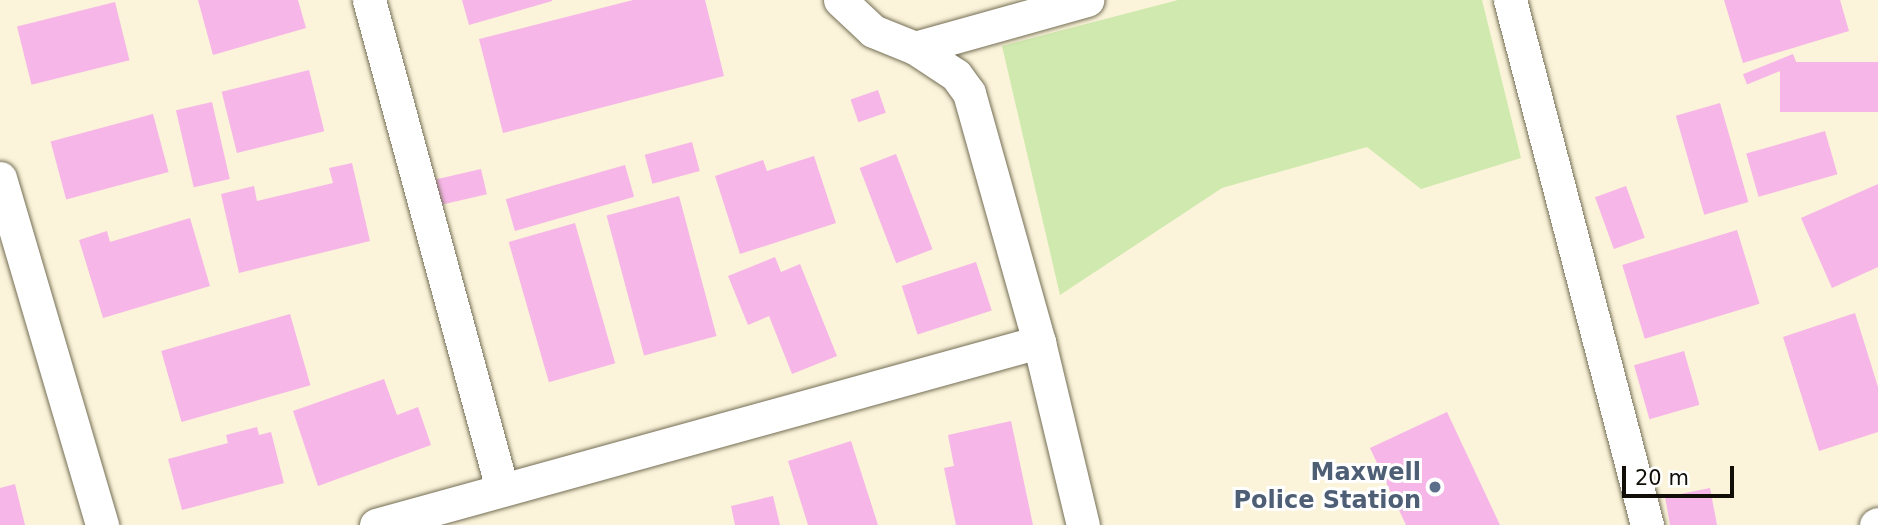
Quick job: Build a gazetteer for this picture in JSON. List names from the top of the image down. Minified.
{"places":["Maxwell Police Station"],"scale_bar":"20 m"}
